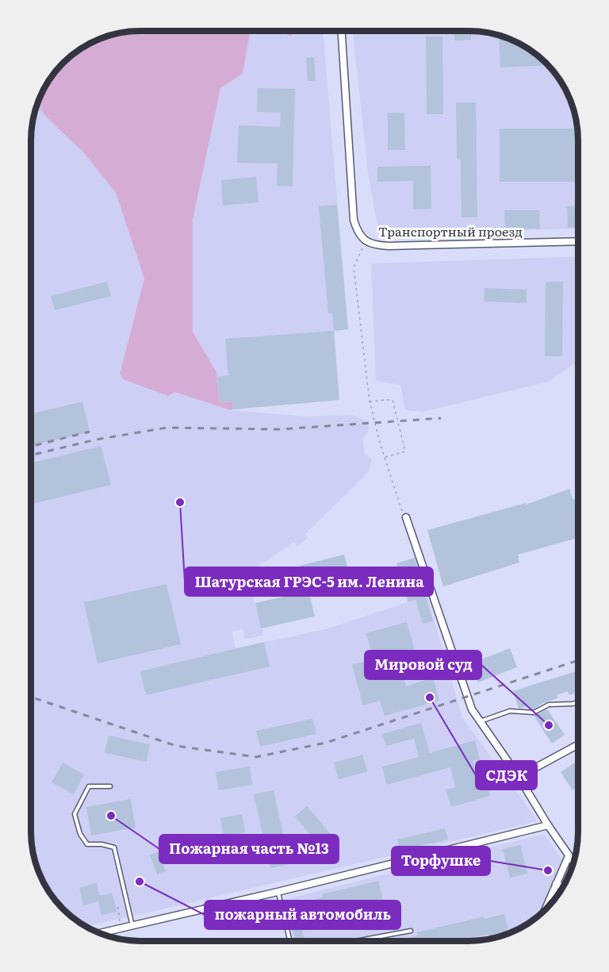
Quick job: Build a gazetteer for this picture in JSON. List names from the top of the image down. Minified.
{"streets":{"street":["Транспортный проезд"]},"places":["Шатурская ГРЭС-5 им. Ленина","СДЭК","Мировой суд","Пожарная часть №13","Торфушке","пожарный автомобиль"]}
